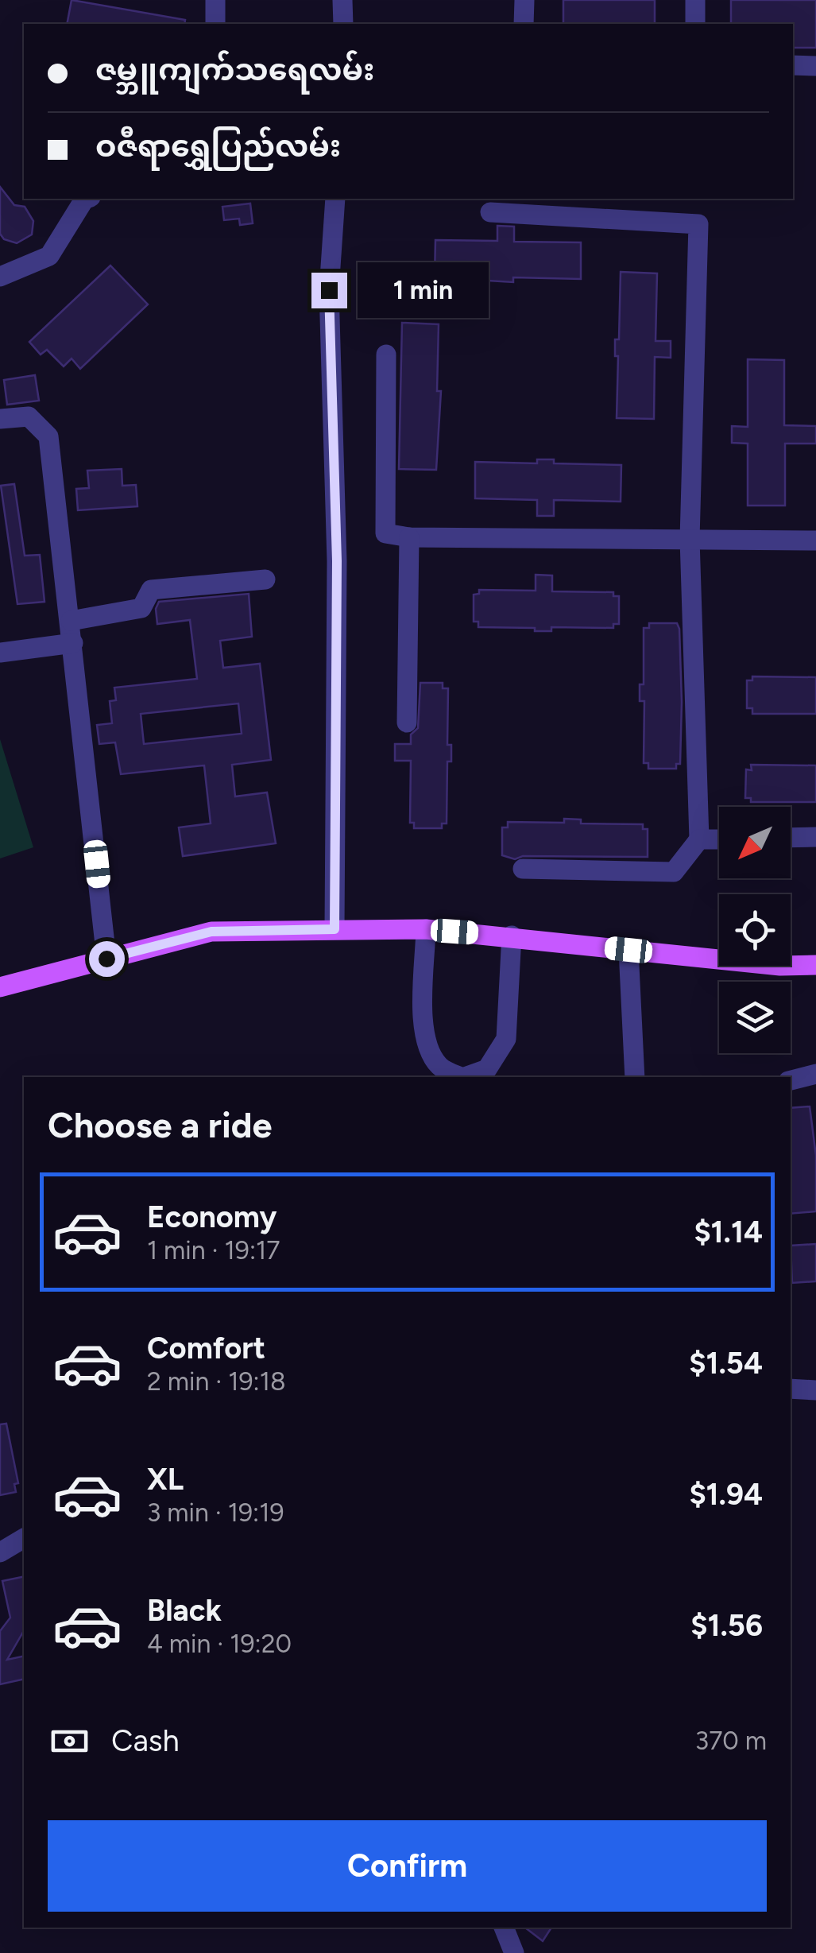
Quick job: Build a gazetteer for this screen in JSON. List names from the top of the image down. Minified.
{"north":"bottom left","page":{"banner":["ဇမ္ဘူကျက်သရေလမ်း","ဝဇီရာရွှေပြည်လမ်း"],"bubble":"1 min","heading":"Choose a ride","list":[{"name":"Economy","note":"1 min · 19:17","value":"$1.14"},{"name":"Comfort","note":"2 min · 19:18","value":"$1.54"},{"name":"XL","note":"3 min · 19:19","value":"$1.94"},{"name":"Black","note":"4 min · 19:20","value":"$1.56"}],"pay":["Cash","370 m"],"buttons":"Confirm"}}
